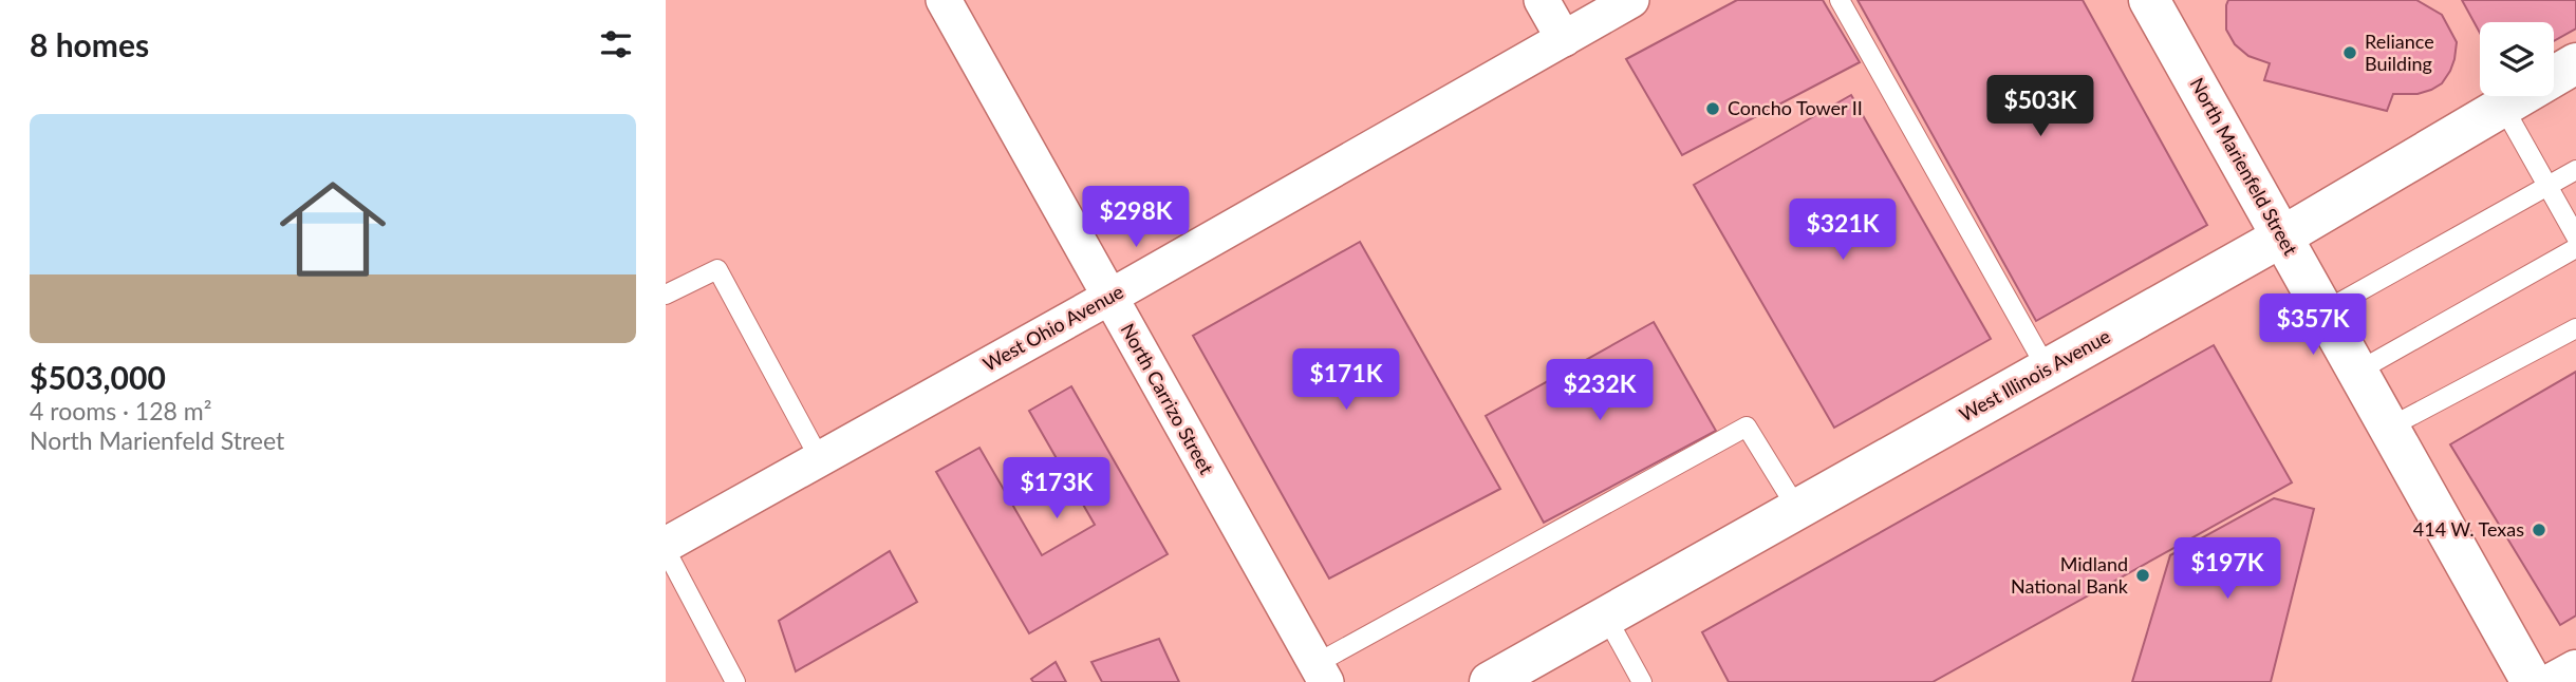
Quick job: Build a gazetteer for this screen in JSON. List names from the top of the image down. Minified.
{"streets":{"main road":["North Marienfeld Street","West Illinois Avenue"],"street":["West Ohio Avenue","North Carrizo Street"]},"crossings":[["North Marienfeld Street","West Illinois Avenue"],["West Ohio Avenue","North Carrizo Street"]],"places":["Reliance Building","Concho Tower II","414 W. Texas","Midland National Bank"],"page":{"heading":"8 homes","price":["$503K","$298K","$321K","$357K","$171K","$232K","$173K","$197K"],"list":[{"name":"$503,000","note":"4 rooms · 128 m² · North Marienfeld Street"}]}}
